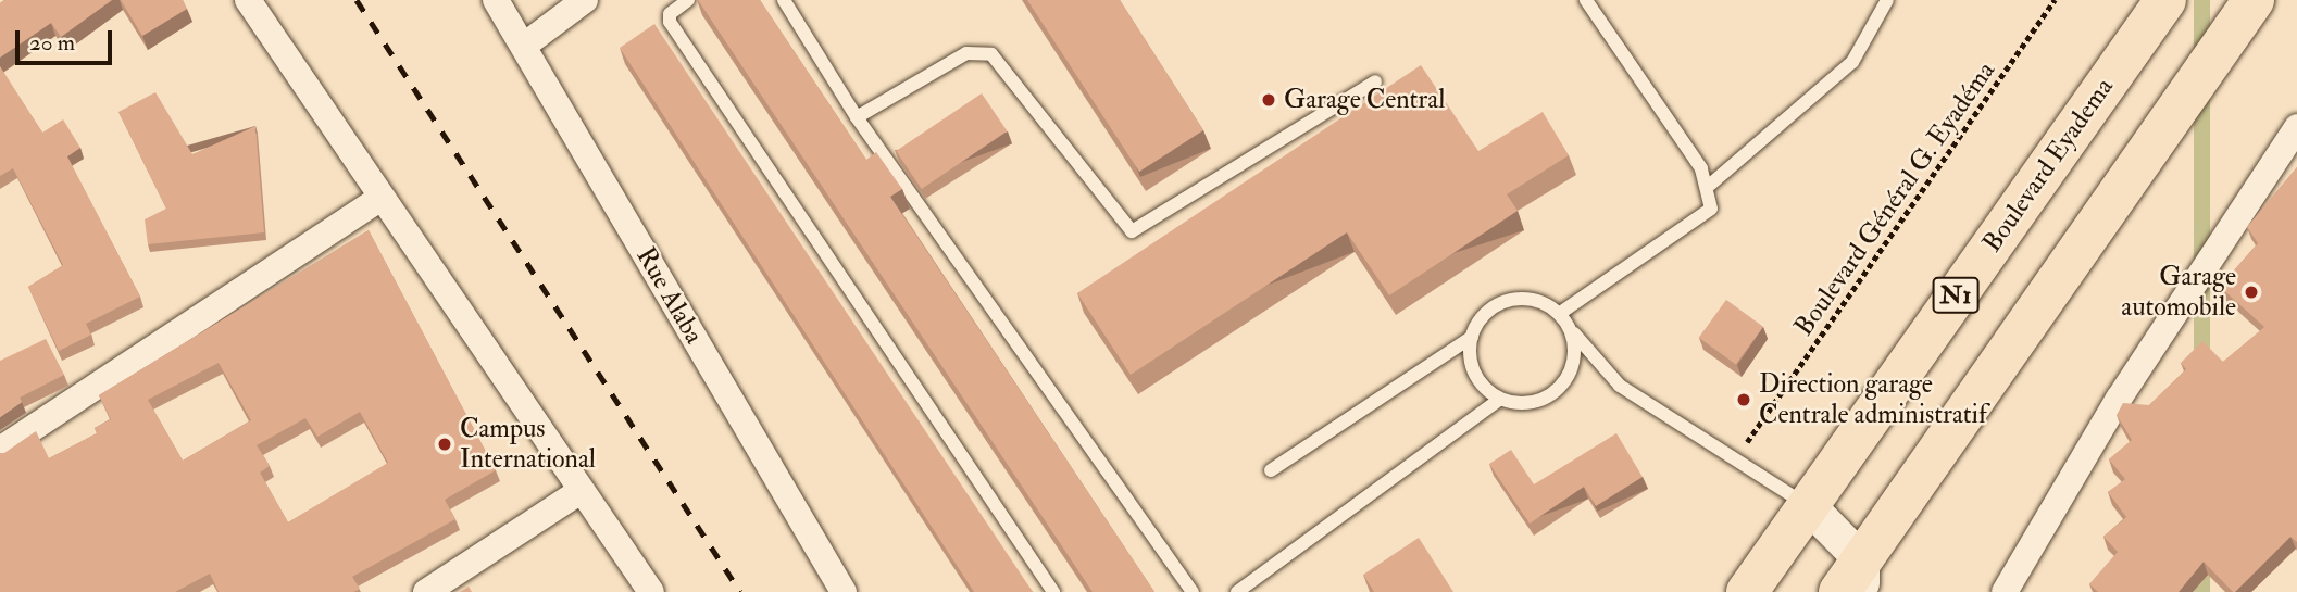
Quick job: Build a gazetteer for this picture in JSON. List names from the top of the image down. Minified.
{"streets":{"highway":["Boulevard Eyadema","N1"],"street":["Rue Alaba"],"path":["Boulevard Général G. Eyadéma"]},"places":["Garage Central","Garage automobile","Direction garage Centrale administratif","Campus International"],"scale_bar":"20 m"}
